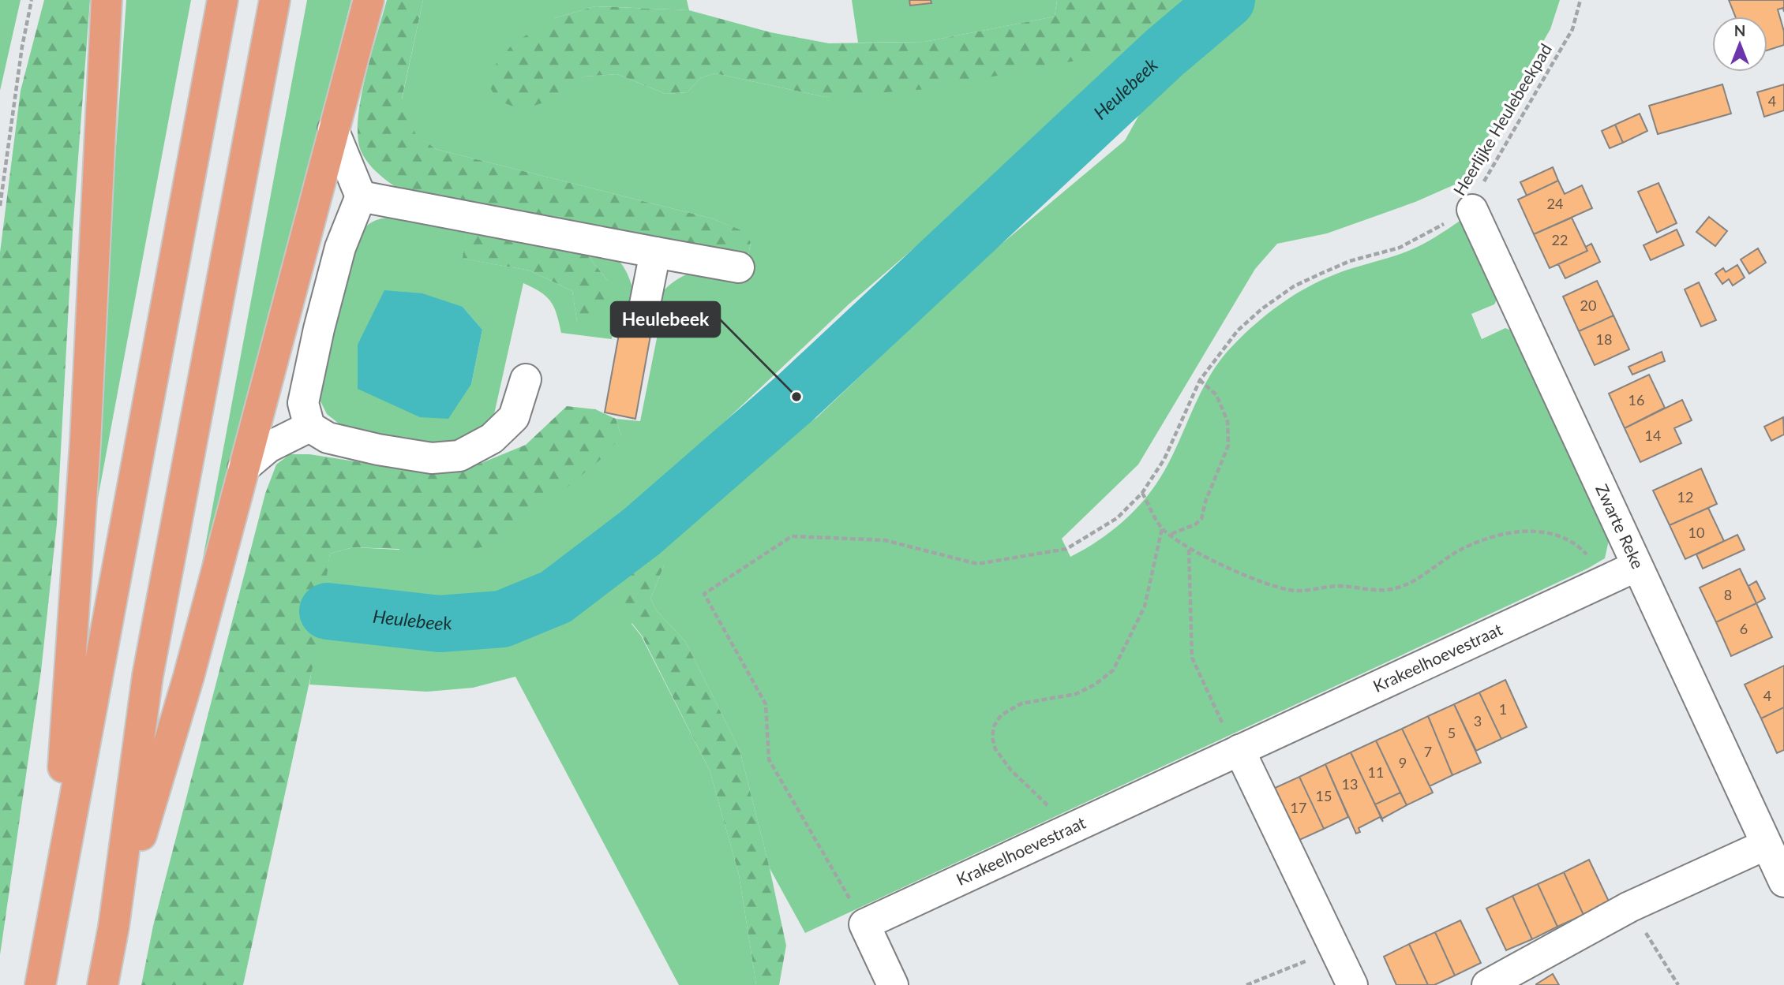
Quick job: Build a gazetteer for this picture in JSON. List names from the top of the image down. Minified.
{"streets":{"street":["Zwarte Reke","Krakeelhoevestraat"],"path":["Heerlijke Heulebeekpad"]},"crossings":[["Heerlijke Heulebeekpad","Zwarte Reke"],["Zwarte Reke","Krakeelhoevestraat"]],"water":["Heulebeek"],"places":["Heulebeek"],"house_numbers":["4","24","22","20","18","16","14","12","10","8","6","4","1","3","5","7","9","11","13","15","17"],"north":"top"}
